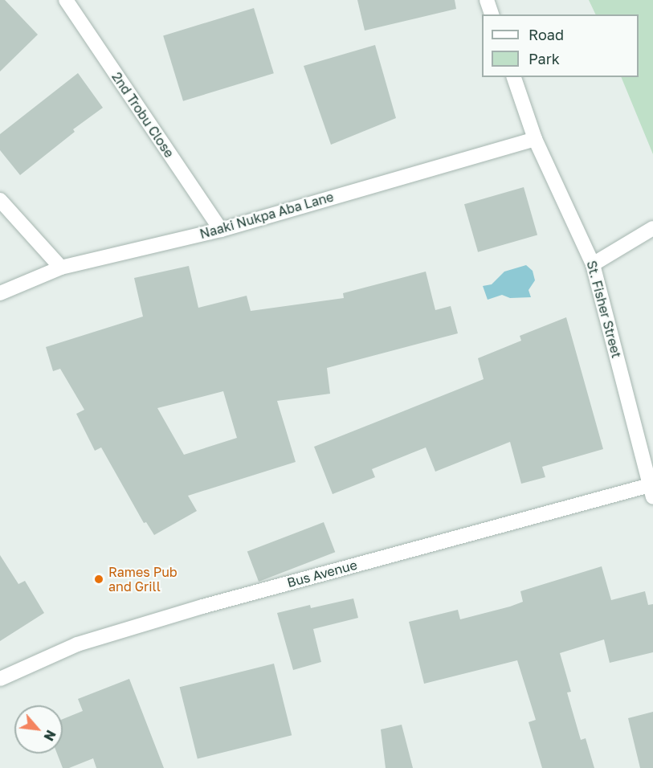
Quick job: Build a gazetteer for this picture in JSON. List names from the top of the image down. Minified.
{"streets":{"street":["2nd Trobu Close","Naaki Nukpa Aba Lane","St. Fisher Street","Bus Avenue"]},"crossings":[["2nd Trobu Close","Naaki Nukpa Aba Lane"],["Naaki Nukpa Aba Lane","St. Fisher Street"],["St. Fisher Street","Bus Avenue"]],"places":["Rames Pub and Grill"],"legend":["Road","Park"],"north":"bottom right"}
